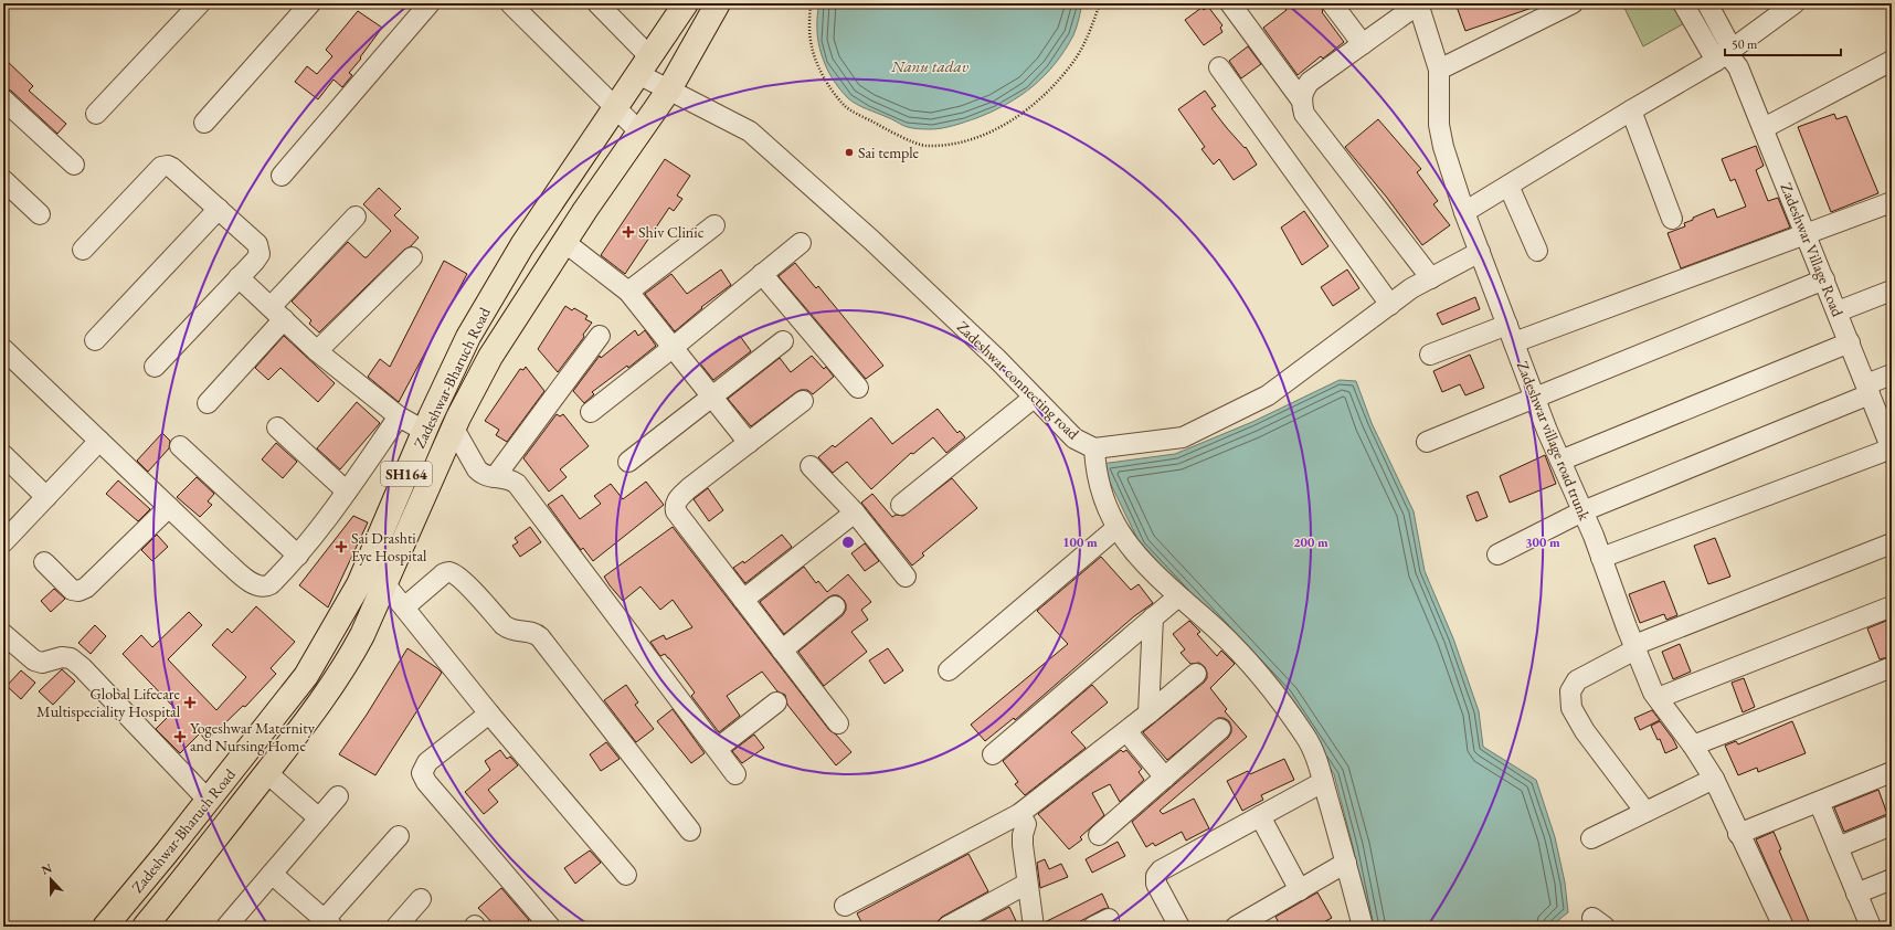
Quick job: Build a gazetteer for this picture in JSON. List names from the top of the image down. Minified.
{"streets":{"main road":["Zadeshwar-Bharuch Road","SH164"],"street":["Zadeshwar Village Road","Zadeshwar connecting road","Zadeshwar village road trunk"]},"crossings":[["Zadeshwar-Bharuch Road","Zadeshwar connecting road"],["Zadeshwar connecting road","Zadeshwar village road trunk"]],"water":["Nanu tadav"],"places":{"other":["Sai temple"],"health":["Shiv Clinic","Sai Drashti Eye Hospital","Global Lifecare Multispeciality Hospital","Yogeshwar Maternity and Nursing Home"]},"scale_bar":"50 m","north":"top","rings":["100 m","200 m","300 m"]}
